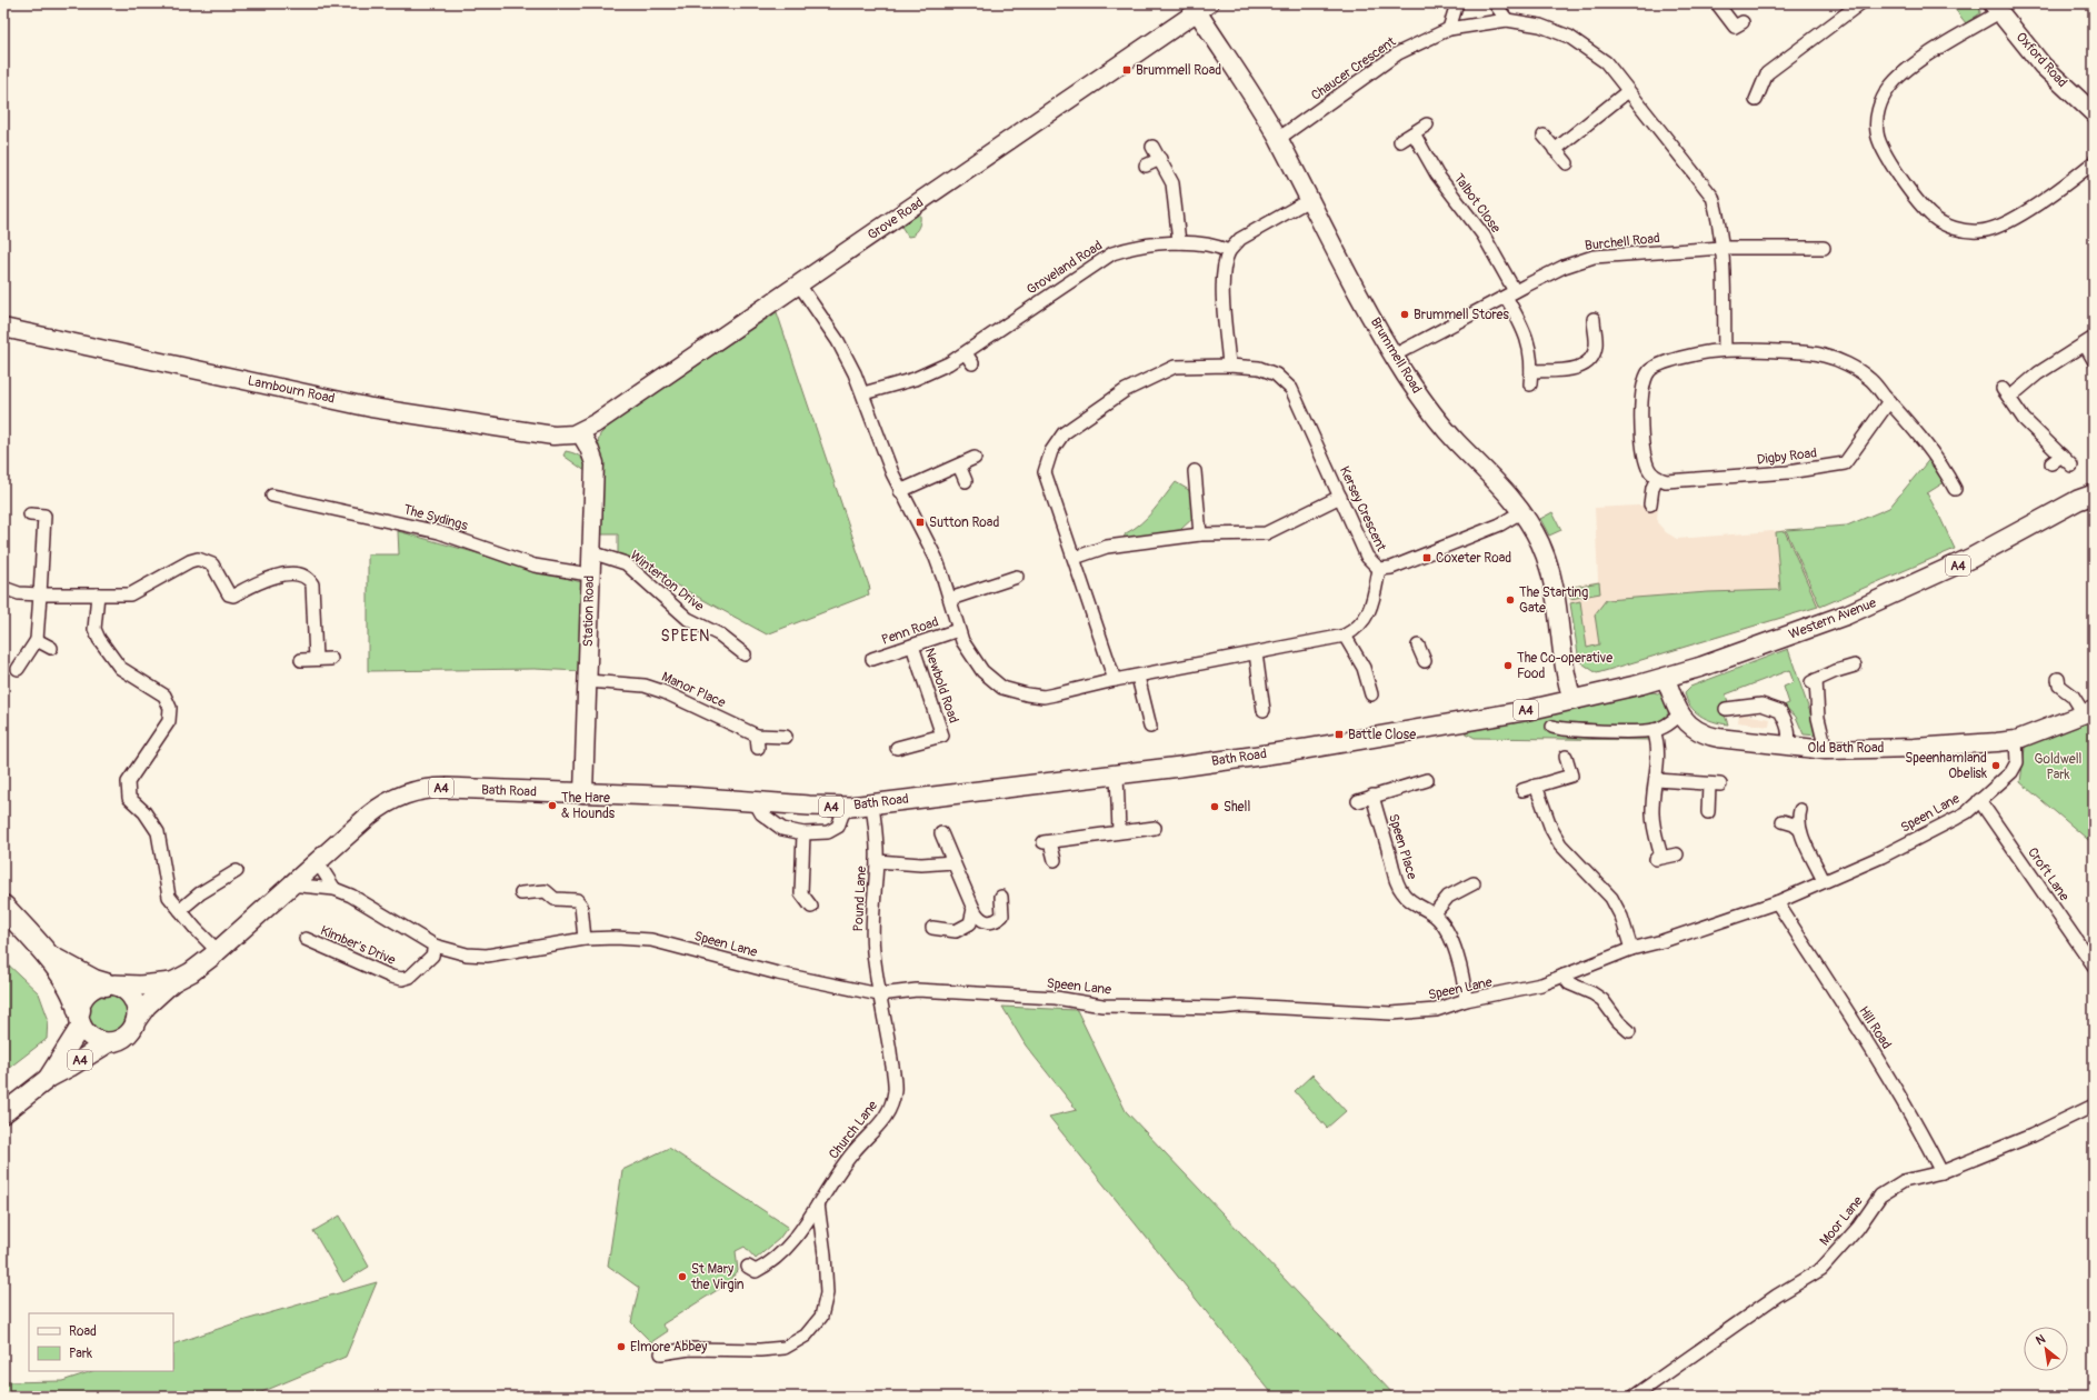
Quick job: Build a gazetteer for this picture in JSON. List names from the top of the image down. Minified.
{"streets":{"main road":["A4","Western Avenue","Bath Road"],"street":["Oxford Road","Chaucer Crescent","Talbot Close","Grove Road","Burchell Road","Groveland Road","Brummell Road","Lambourn Road","Digby Road","Kersey Crescent","The Sydings","Winterton Drive","Station Road","Penn Road","Newbold Road","Manor Place","Old Bath Road","Speen Lane","Speen Place","Croft Lane","Pound Lane","Kimber's Drive","Hill Road","Church Lane","Moor Lane"]},"crossings":[["Chaucer Crescent","Burchell Road"],["Chaucer Crescent","Brummell Road"],["Talbot Close","Burchell Road"],["Grove Road","Brummell Road"],["Grove Road","Lambourn Road"],["Grove Road","Station Road"],["Burchell Road","Brummell Road"],["Brummell Road","Western Avenue"],["Brummell Road","Bath Road"],["Lambourn Road","Station Road"],["The Sydings","Station Road"],["A4","Bath Road"],["Winterton Drive","Station Road"],["Station Road","Manor Place"],["Station Road","Bath Road"],["Western Avenue","Old Bath Road"],["Western Avenue","Bath Road"],["Penn Road","Newbold Road"],["Old Bath Road","Speen Lane"],["Bath Road","Speen Lane"],["Bath Road","Pound Lane"],["Speen Lane","Speen Place"],["Speen Lane","Croft Lane"],["Speen Lane","Pound Lane"],["Speen Lane","Kimber's Drive"],["Speen Lane","Hill Road"],["Speen Lane","Church Lane"],["Pound Lane","Church Lane"],["Hill Road","Moor Lane"]],"districts":["SPEEN"],"parks":["Goldwell Park"],"places":{"transit":["Brummell Road","Sutton Road","Coxeter Road","Battle Close"],"other":["Brummell Stores","The Starting Gate","The Co-operative Food","Speenhamland Obelisk","The Hare & Hounds","Shell","St Mary the Virgin","Elmore Abbey"]},"legend":["Road","Park"],"north":"top left"}
